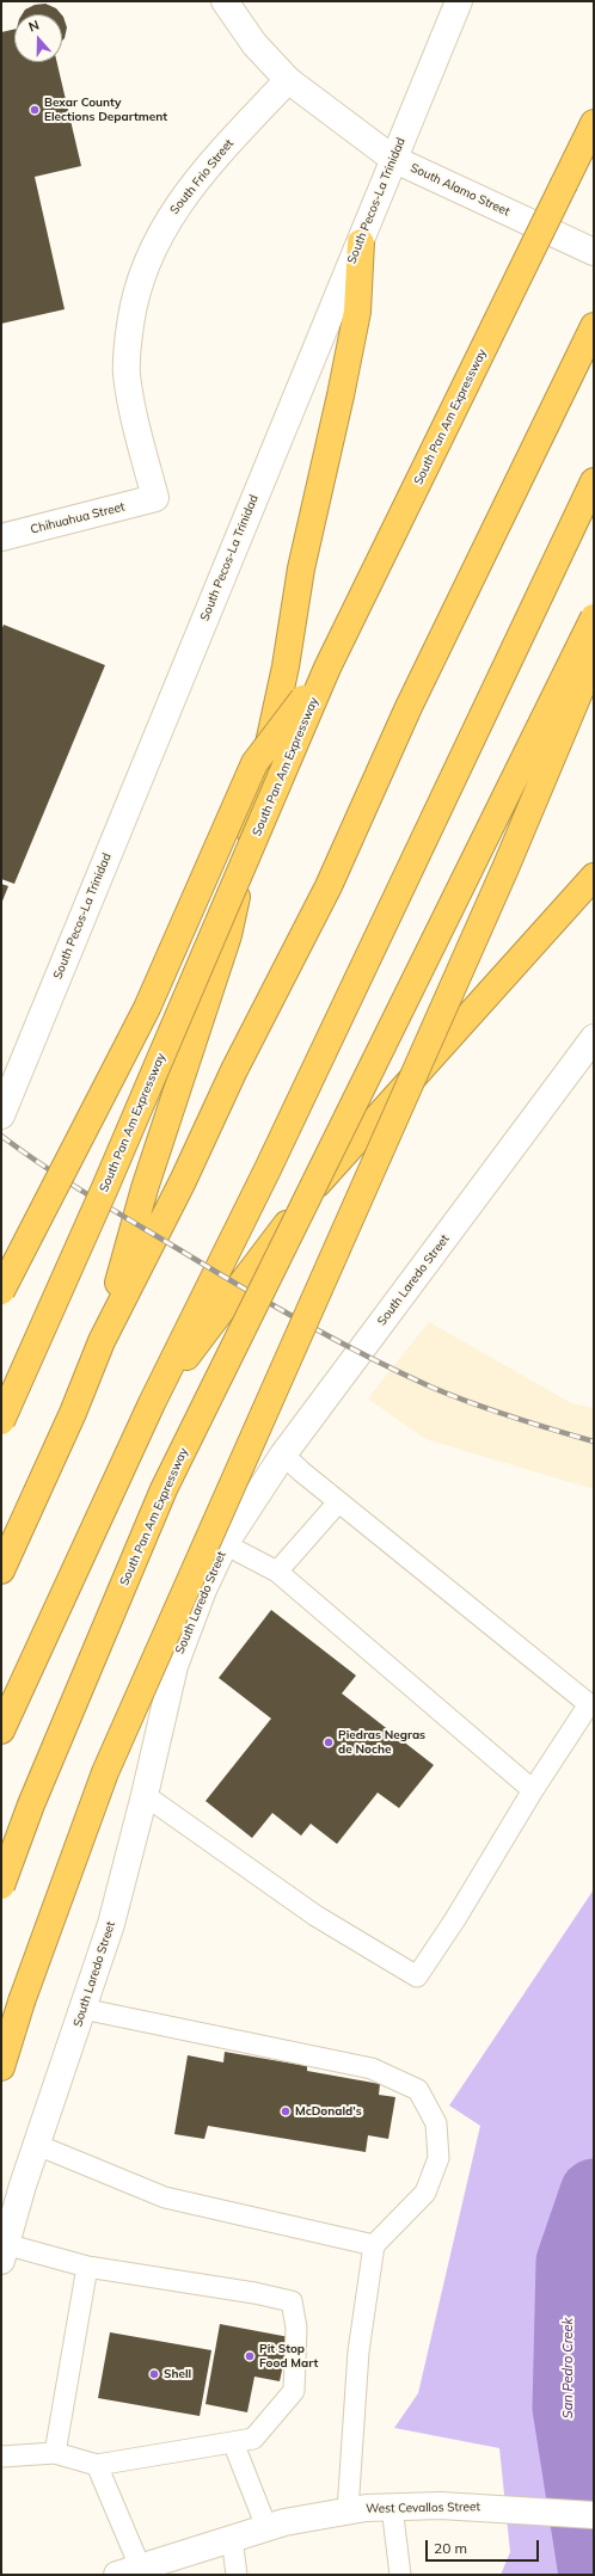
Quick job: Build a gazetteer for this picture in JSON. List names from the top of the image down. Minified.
{"streets":{"highway":["South Pan Am Expressway"],"main road":["South Frio Street","South Alamo Street","South Pecos-La Trinidad","Chihuahua Street","South Laredo Street","West Cevallos Street"]},"crossings":[["South Frio Street","South Alamo Street"],["South Frio Street","Chihuahua Street"],["South Alamo Street","South Pecos-La Trinidad"]],"water":["San Pedro Creek"],"places":["Bexar County Elections Department","Piedras Negras de Noche","McDonald's","Pit Stop Food Mart","Shell"],"scale_bar":"20 m","north":"top"}
